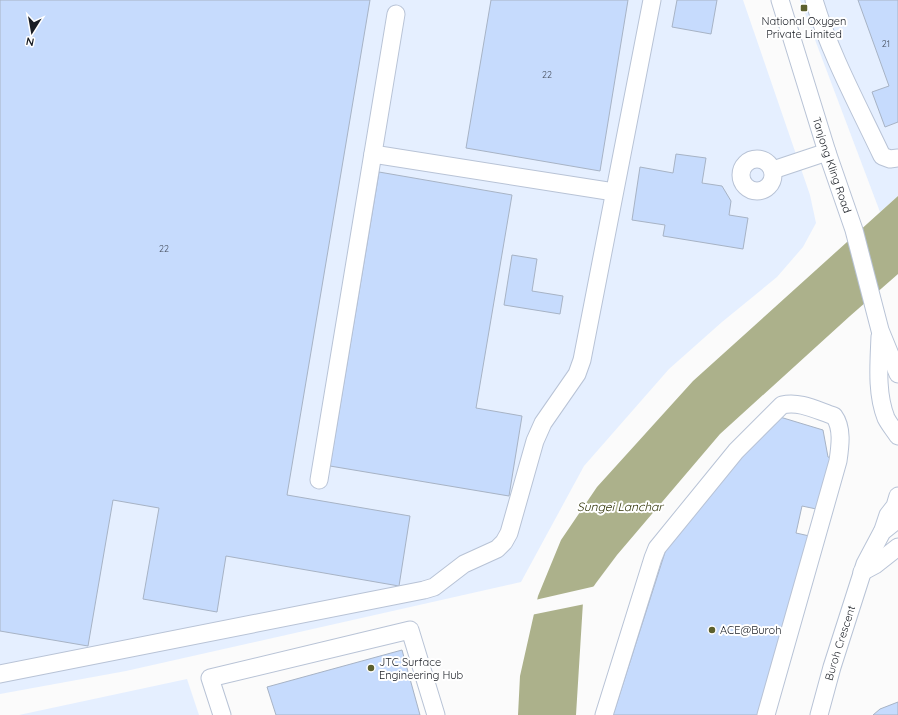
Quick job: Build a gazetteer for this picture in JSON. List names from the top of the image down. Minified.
{"streets":{"street":["Tanjong Kling Road","Buroh Crescent"]},"water":["Sungei Lanchar"],"places":{"transit":["National Oxygen Private Limited"],"other":["ACE@Buroh","JTC Surface Engineering Hub"]},"house_numbers":["21","22","22"],"north":"bottom"}
